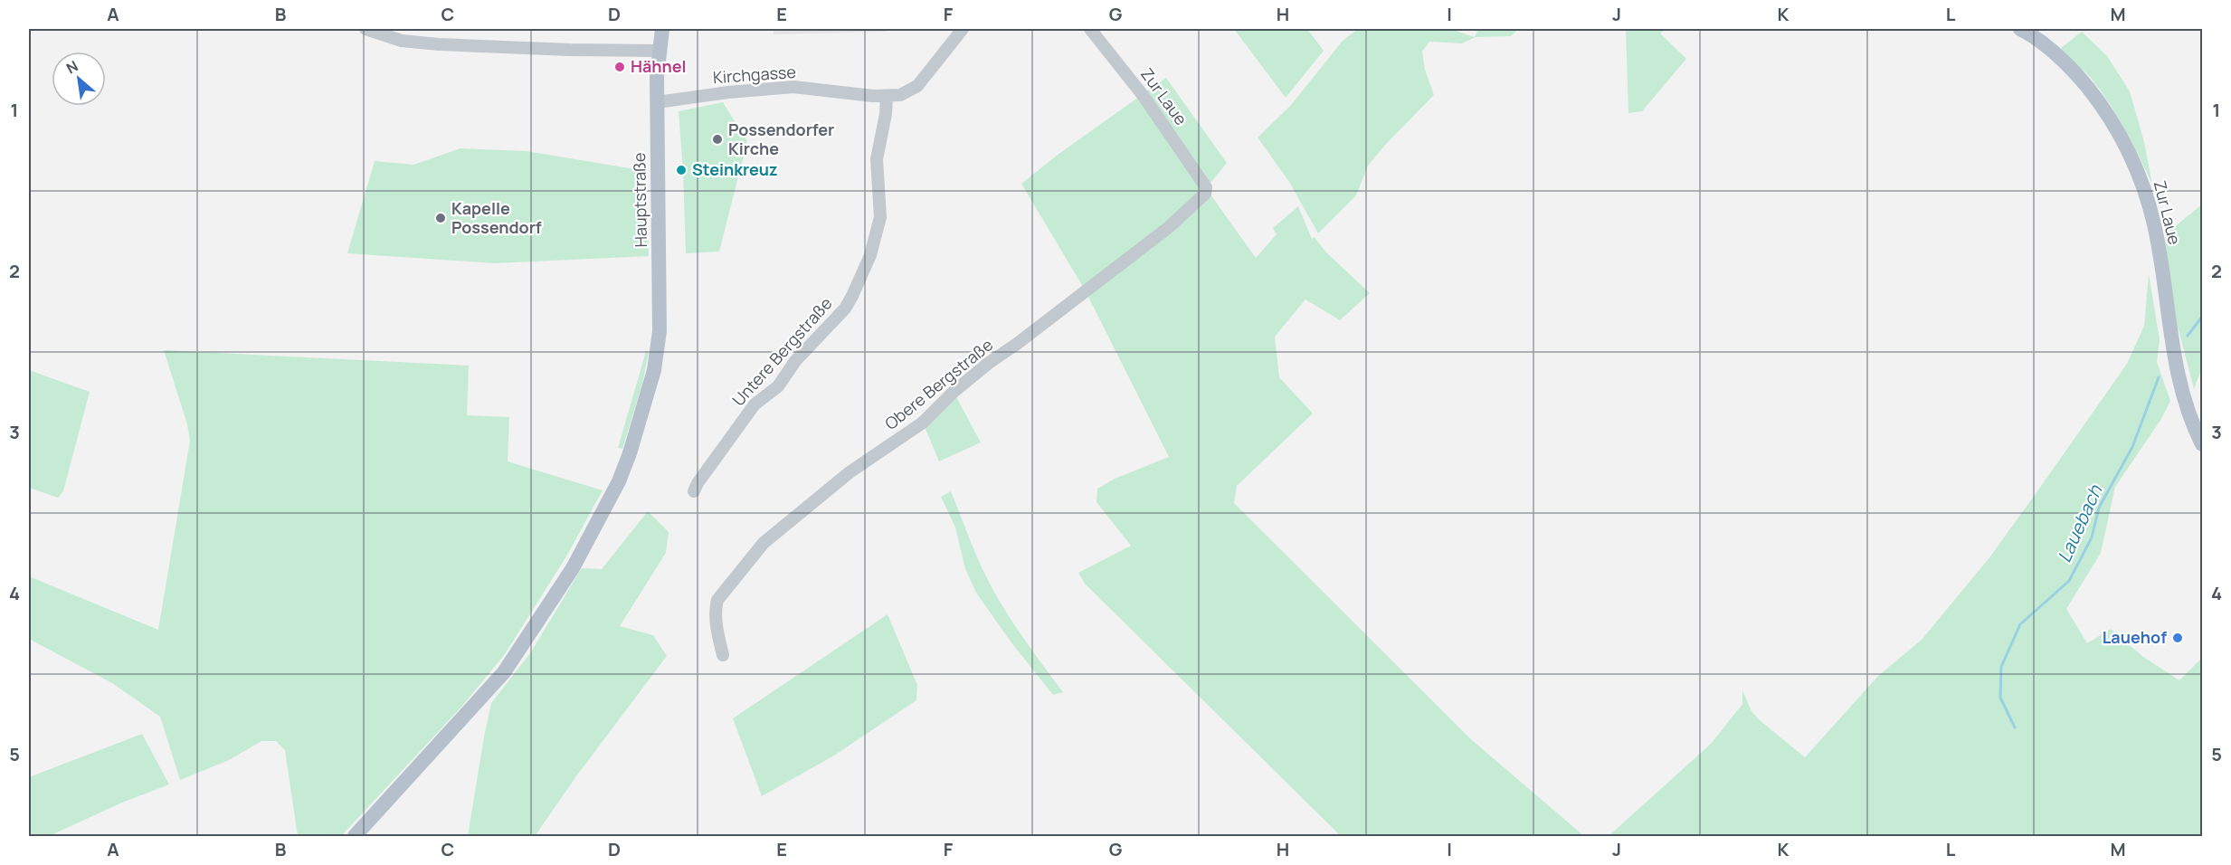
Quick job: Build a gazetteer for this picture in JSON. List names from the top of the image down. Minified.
{"streets":{"main road":["Zur Laue","Hauptstraße"],"street":["Kirchgasse","Untere Bergstraße","Obere Bergstraße"]},"crossings":[["Kirchgasse","Hauptstraße"],["Kirchgasse","Untere Bergstraße"],["Zur Laue","Obere Bergstraße"]],"water":["Lauebach"],"places":["Hähnel","Possendorfer Kirche","Steinkreuz","Kapelle Possendorf","Lauehof"],"north":"top left","grid":{"columns":["A","B","C","D","E","F","G","H","I","J","K","L","M"],"rows":["1","2","3","4","5"]}}
